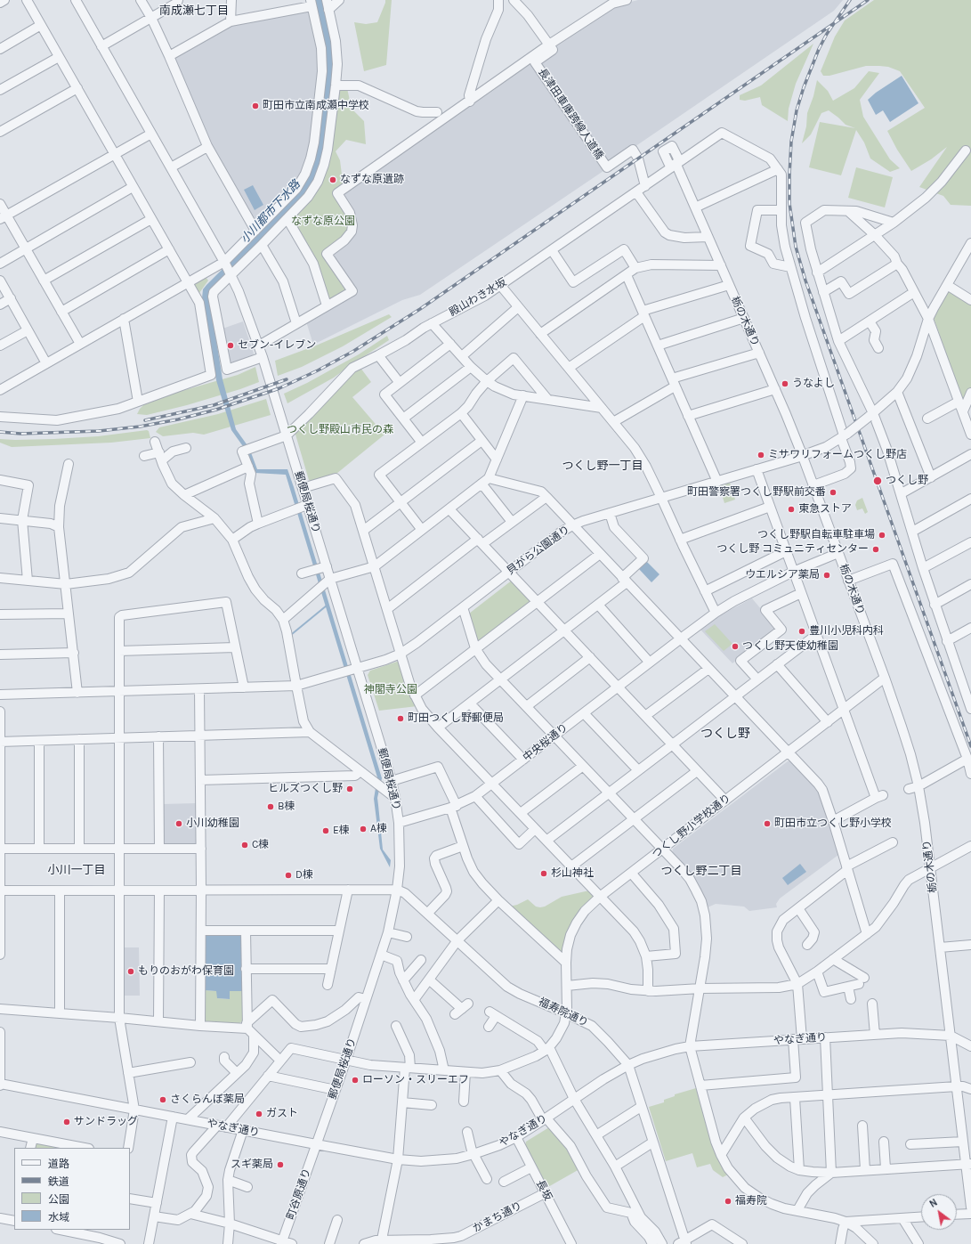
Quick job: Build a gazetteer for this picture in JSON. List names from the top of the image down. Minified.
{"streets":{"street":["長津田車庫跨線人道橋","殿山わき水坂","栃の木通り","郵便局桜通り","貝がら公園通り","中央桜通り","つくし野小学校通り","福寿院通り","やなぎ通り","長坂","町谷原通り","かまち通り"]},"crossings":[["長津田車庫跨線人道橋","殿山わき水坂"],["殿山わき水坂","栃の木通り"],["殿山わき水坂","郵便局桜通り"],["栃の木通り","貝がら公園通り"],["栃の木通り","つくし野小学校通り"],["栃の木通り","やなぎ通り"],["郵便局桜通り","貝がら公園通り"],["郵便局桜通り","中央桜通り"],["郵便局桜通り","福寿院通り"],["郵便局桜通り","やなぎ通り"],["郵便局桜通り","町谷原通り"],["つくし野小学校通り","福寿院通り"],["福寿院通り","やなぎ通り"],["やなぎ通り","長坂"],["やなぎ通り","町谷原通り"],["長坂","かまち通り"]],"districts":["南成瀬七丁目","つくし野一丁目","つくし野","小川一丁目","つくし野二丁目"],"water":["小川都市下水路"],"parks":["なずな原公園","つくし野殿山市民の森","神閣寺公園"],"places":["町田市立南成瀬中学校","なずな原遺跡","セブン-イレブン","うなよし","ミサワリフォームつくし野店","つくし野","町田警察署つくし野駅前交番","東急ストア","つくし野駅自転車駐車場","つくし野 コミュニティセンター","ウエルシア薬局","豊川小児科内科","つくし野天使幼稚園","町田つくし野郵便局","ヒルズつくし野","B棟","小川幼稚園","町田市立つくし野小学校","A棟","E棟","C棟","杉山神社","D棟","もりのおがわ保育園","ローソン・スリーエフ","さくらんぼ薬局","ガスト","サンドラッグ","スギ薬局","福寿院"],"legend":["道路","鉄道","公園","水域"],"north":"top left"}
